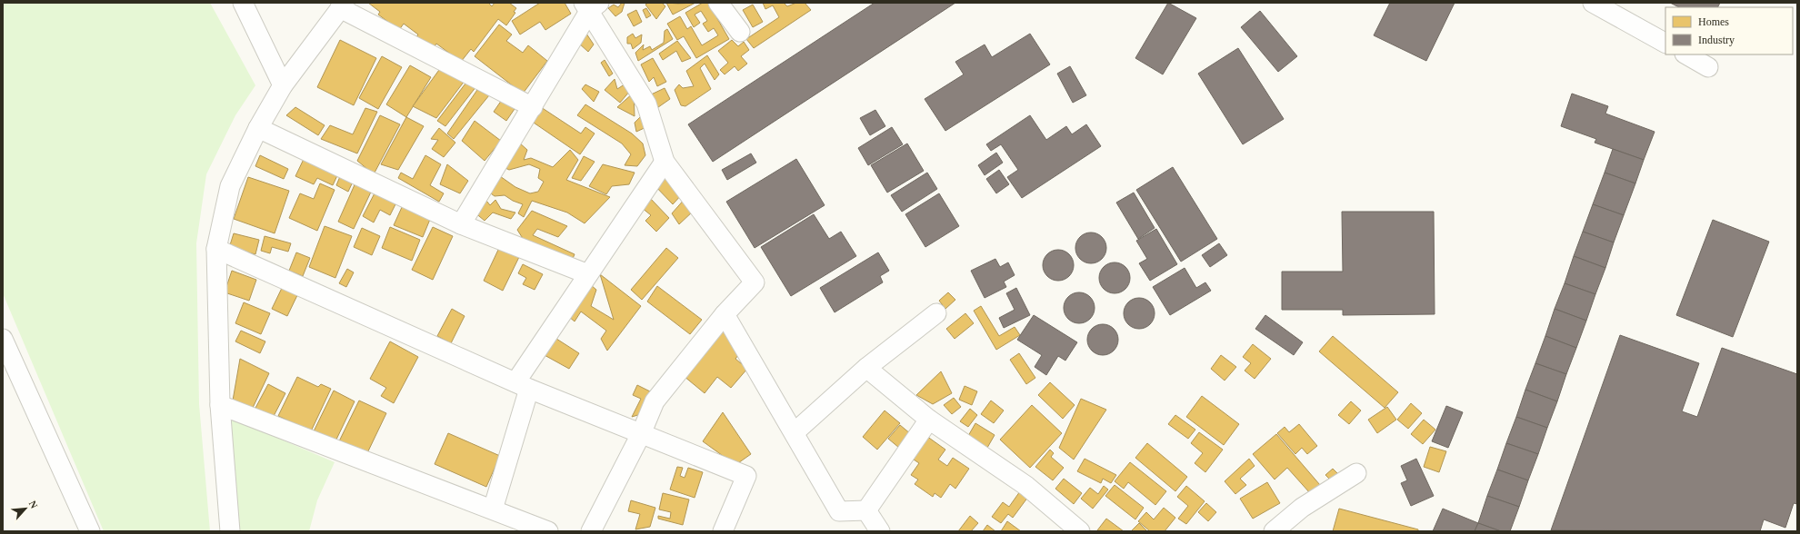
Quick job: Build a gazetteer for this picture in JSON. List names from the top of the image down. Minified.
{"legend":["Homes","Industry"],"north":"top right"}
